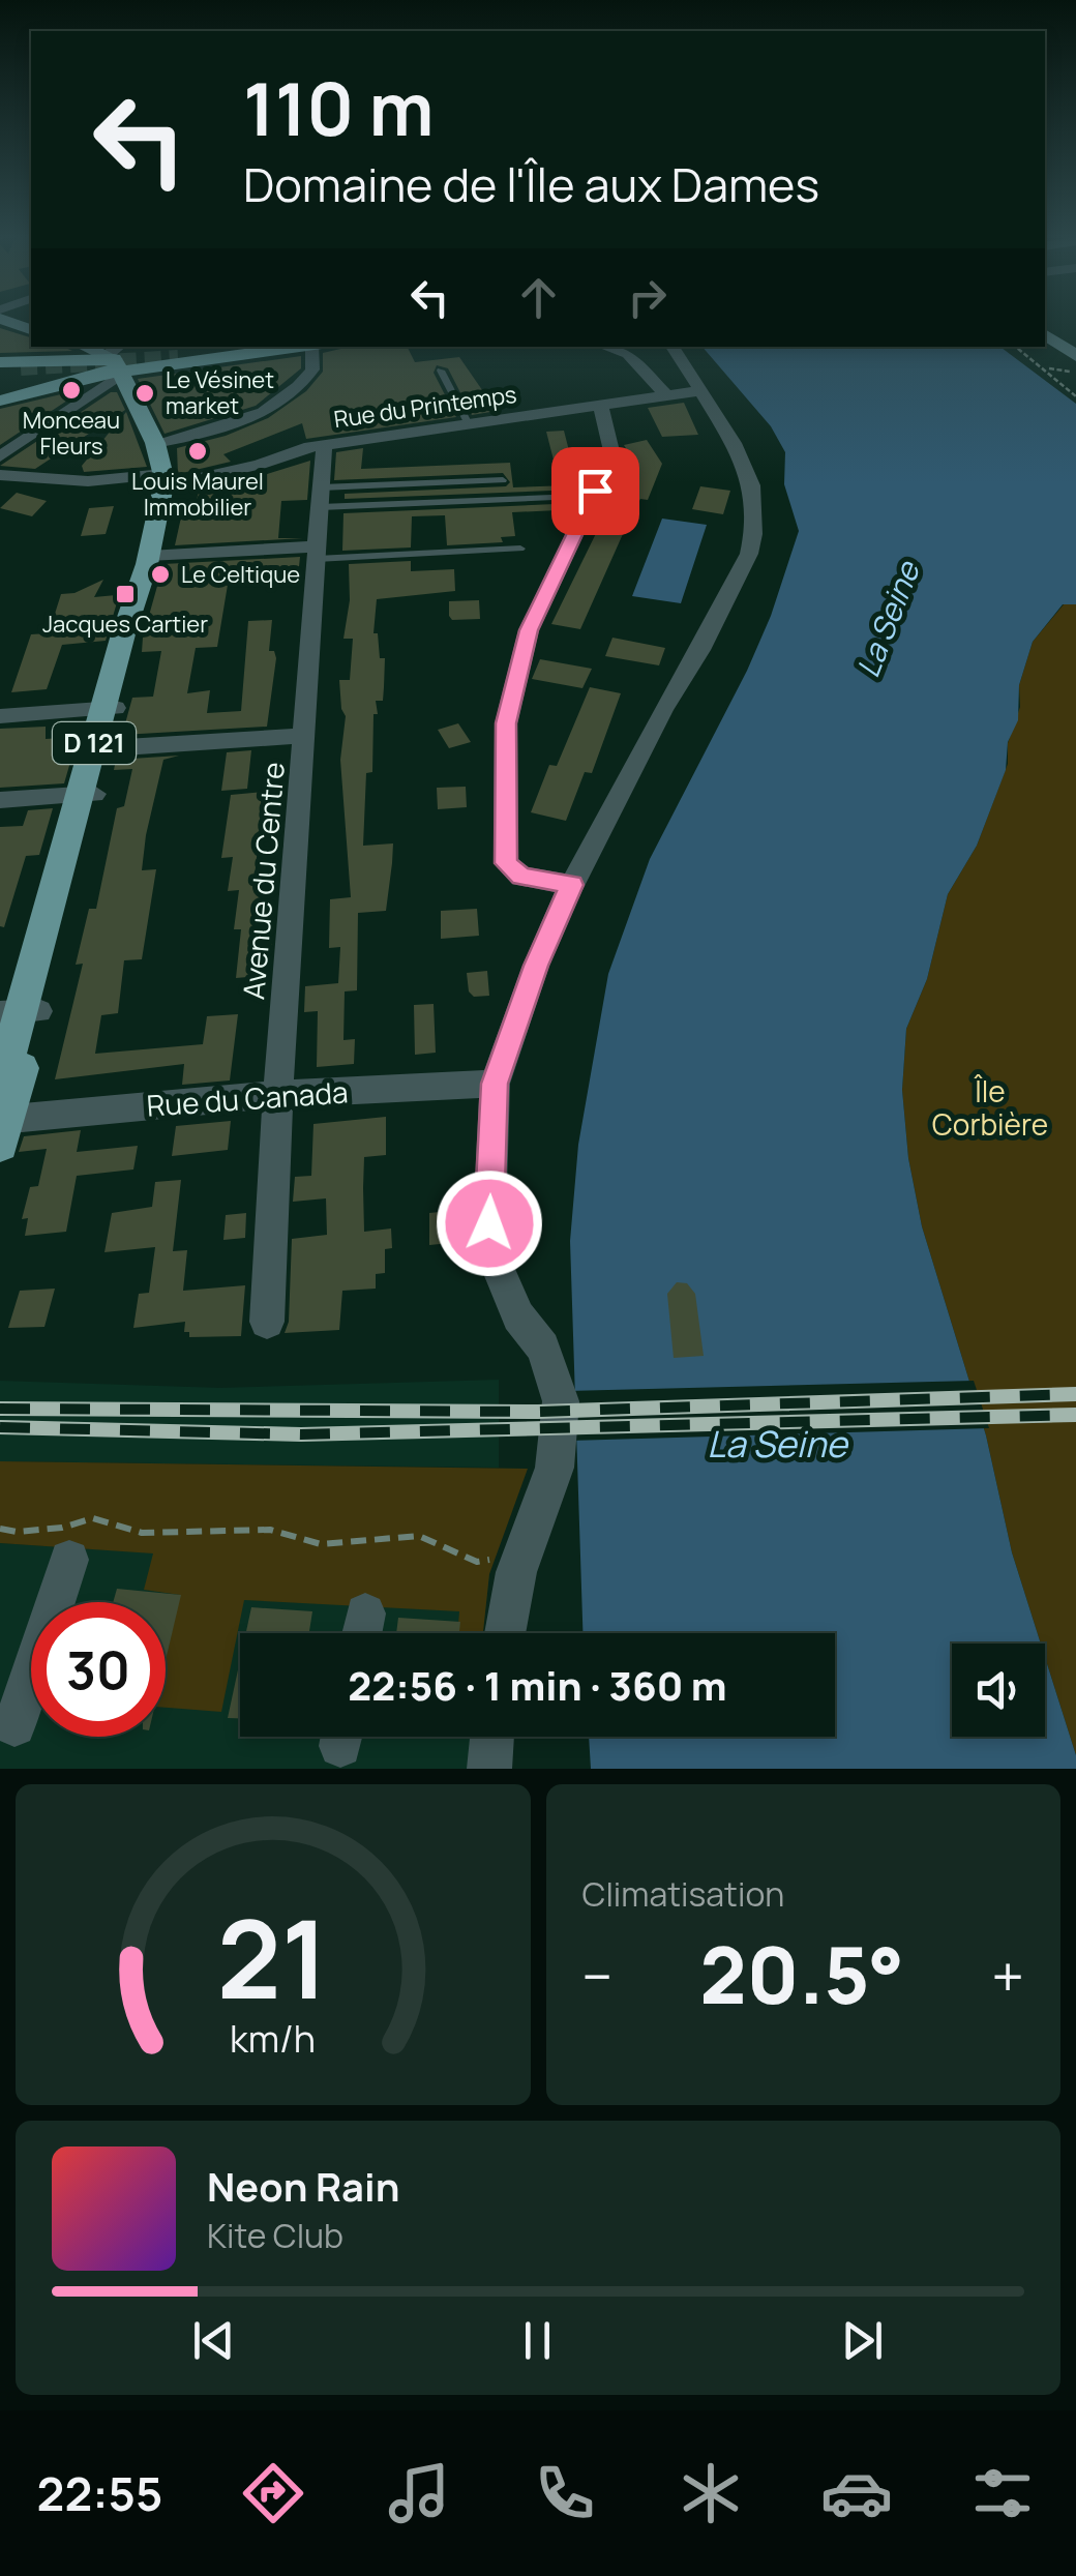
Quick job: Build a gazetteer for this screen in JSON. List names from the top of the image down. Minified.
{"streets":{"main road":["D 121"],"street":["Rue du Printemps","Avenue du Centre","Rue du Canada"]},"crossings":[["Rue du Printemps","D 121"],["Rue du Printemps","Avenue du Centre"],["D 121","Rue du Canada"],["Avenue du Centre","Rue du Canada"]],"water":["La Seine"],"parks":["Île Corbière"],"places":{"other":["Monceau Fleurs","Le Vésinet market","Louis Maurel Immobilier","Le Celtique"],"transit":["Jacques Cartier"]},"page":{"turn":["110 m","Domaine de l'Île aux Dames"],"limit":"30","trip":"22:56 · 1 min · 360 m","tile":"Climatisation","heat":["−","20.5°","+"],"song":["Neon Rain","Kite Club"],"tabs":"22:55","gauge":["21","km/h"]}}
